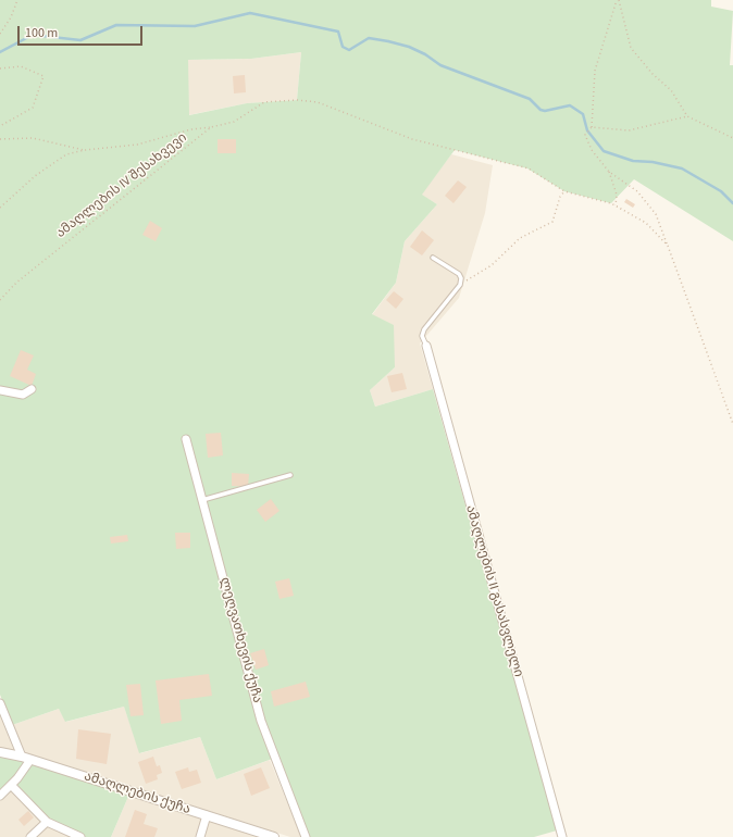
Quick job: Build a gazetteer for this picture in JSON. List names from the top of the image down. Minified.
{"streets":{"street":["ამაღლების II გასასვლელი","ლეღვათხევის ქუჩა","ამაღლების ქუჩა"],"path":["ამაღლების IV შესახვევი"]},"scale_bar":"100 m"}
